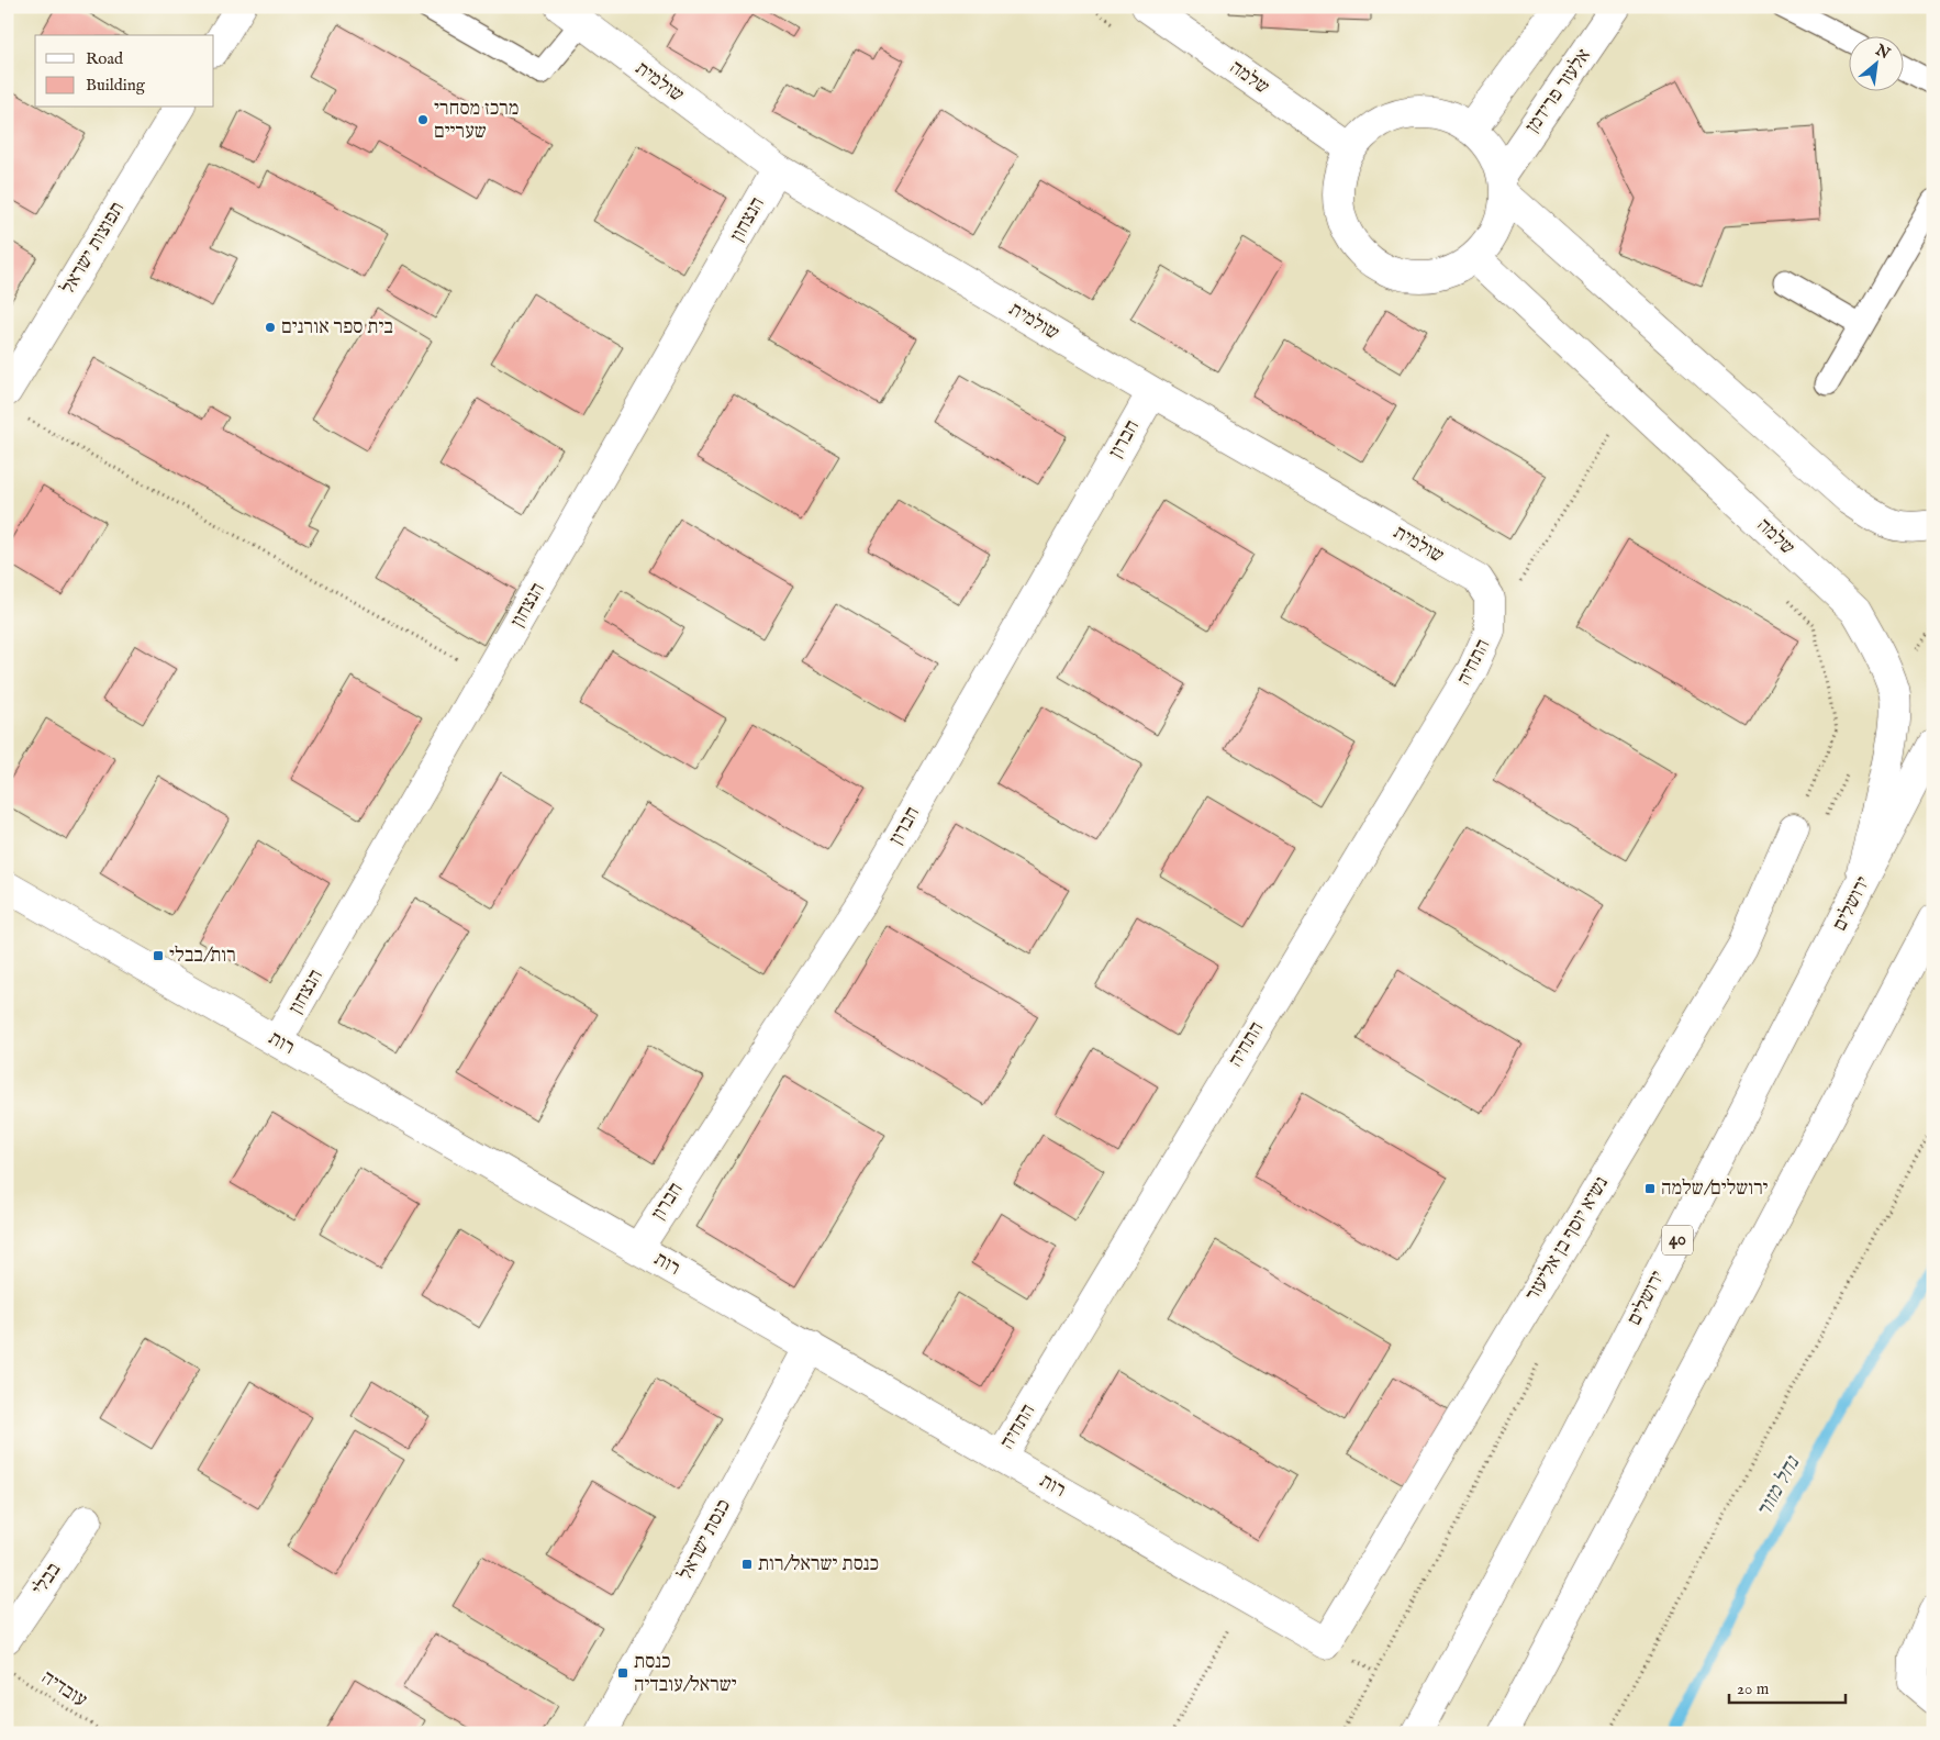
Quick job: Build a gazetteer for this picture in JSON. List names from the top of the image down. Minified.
{"streets":{"main road":["שלמה","שולמית","אלעזר פרידמן","הנצחון","תפוצות ישראל","חברון","התחיה","ירושלים","רות","נשיא יוסף בן אליעזר","40","כנסת ישראל","בבלי"],"path":["עובדיה"]},"crossings":[["שלמה","אלעזר פרידמן"],["שלמה","ירושלים"],["שולמית","הנצחון"],["שולמית","חברון"],["שולמית","התחיה"],["הנצחון","רות"],["חברון","רות"],["התחיה","רות"],["רות","נשיא יוסף בן אליעזר"],["רות","כנסת ישראל"]],"water":["נחל מזור"],"places":{"other":["מרכז מסחרי שעריים","בית ספר אורנים"],"transit":["רות/בבלי","ירושלים/שלמה","כנסת ישראל/רות","כנסת ישראל/עובדיה"]},"legend":["Road","Building"],"scale_bar":"20 m","north":"top right"}
